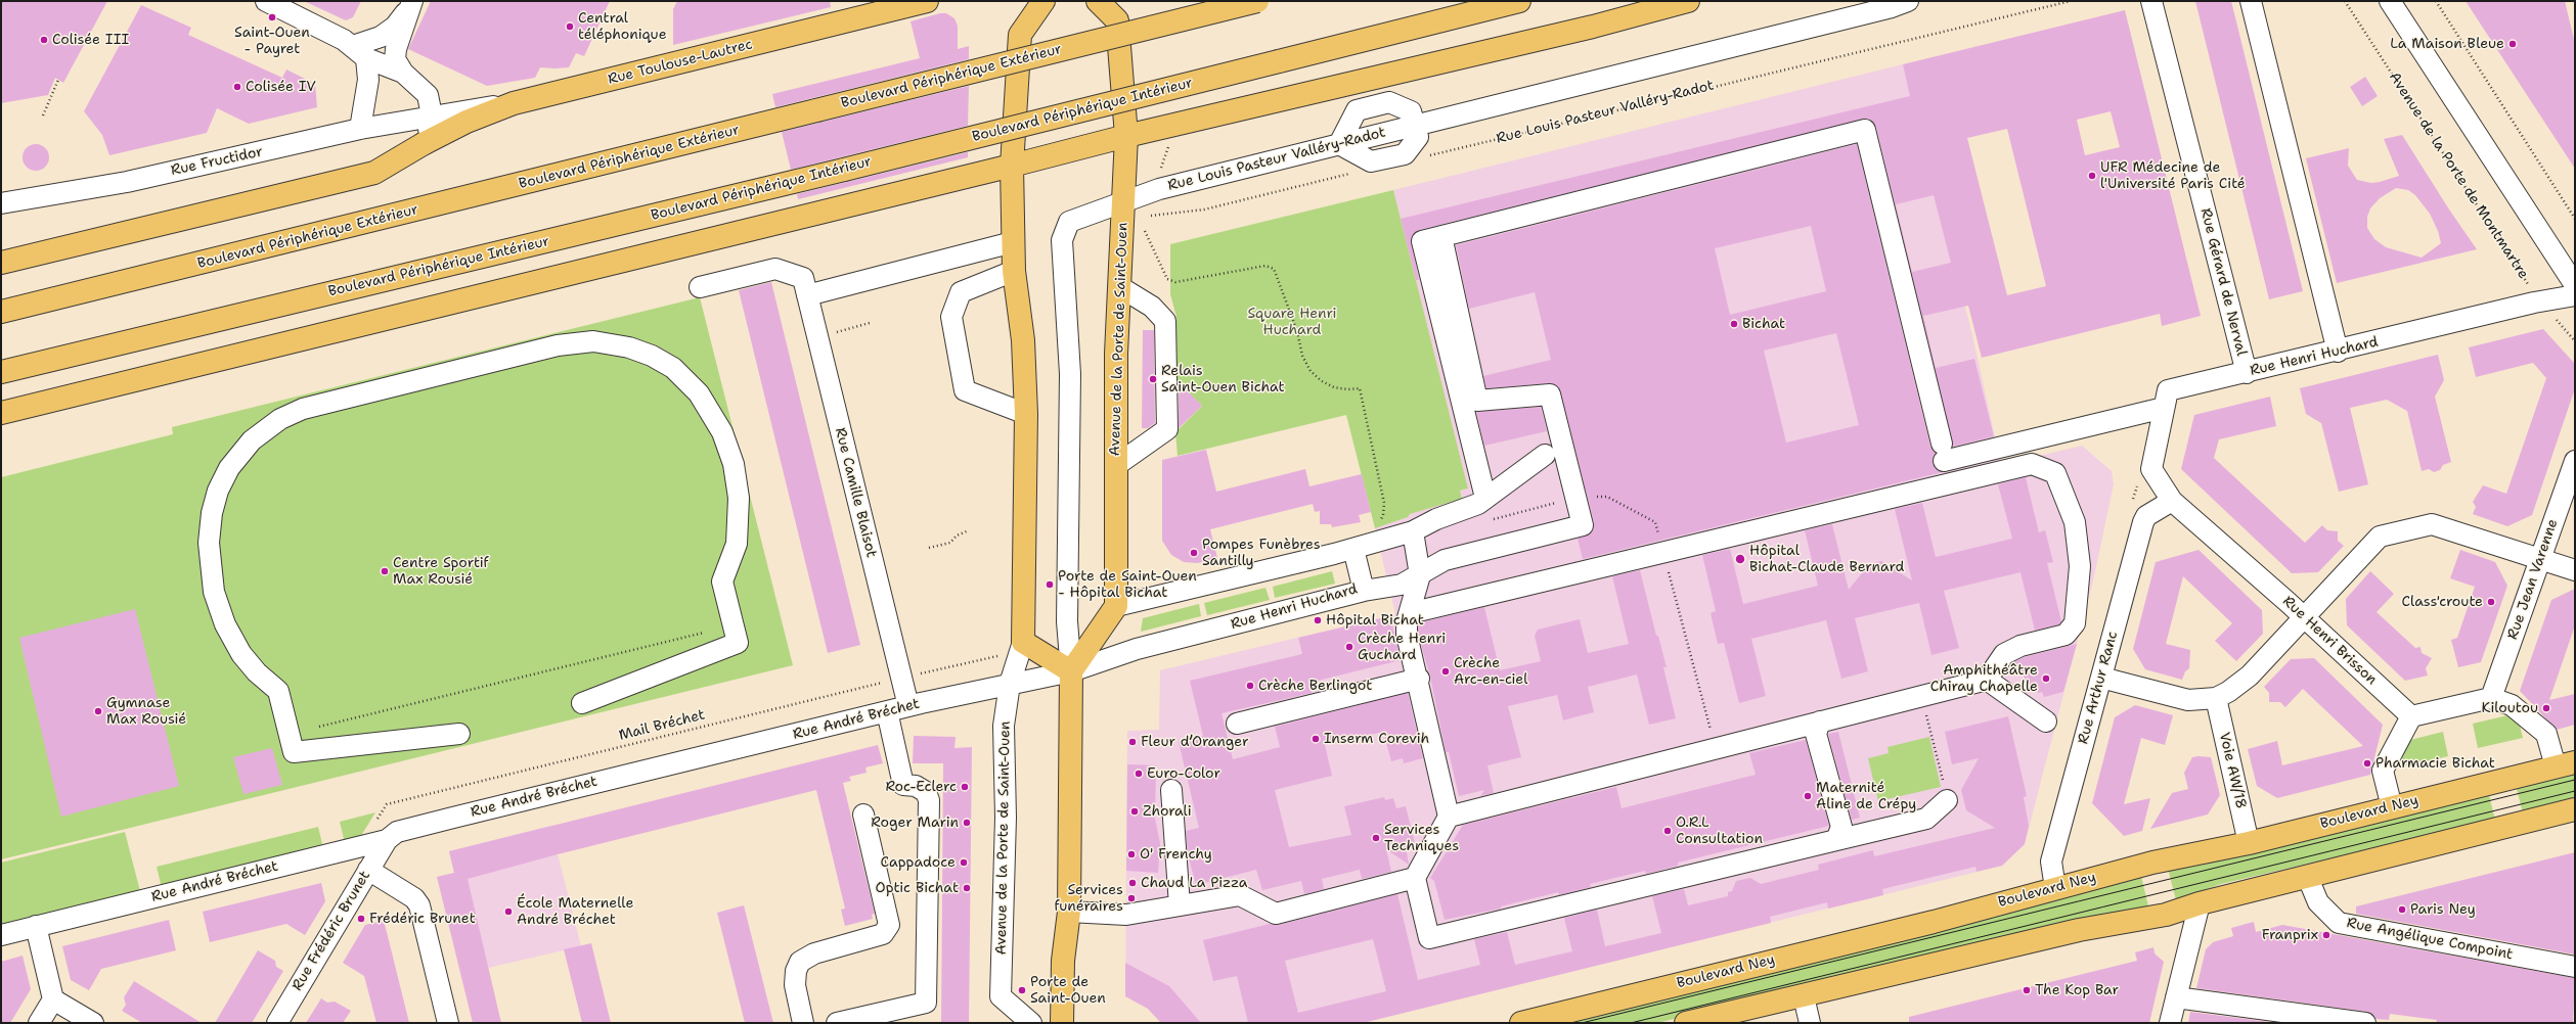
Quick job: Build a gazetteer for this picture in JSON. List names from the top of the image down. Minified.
{"streets":{"main road":["Rue Toulouse-Lautrec","Boulevard Périphérique Extérieur","Boulevard Périphérique Intérieur","Avenue de la Porte de Saint-Ouen","Boulevard Ney"],"street":["Rue Louis Pasteur Valléry-Radot","Rue Fructidor","Rue Gérard de Nerval","Rue Henri Huchard","Rue Camille Blaisot","Rue Jean Varenne","Rue Henri Brisson","Rue Arthur Ranc","Rue André Bréchet","Voie AW/18","Rue Frédéric Brunet","Rue Angélique Compoint"],"path":["Avenue de la Porte de Montmartre","Mail Bréchet"]},"crossings":[["Rue Toulouse-Lautrec","Rue Fructidor"],["Rue Louis Pasteur Valléry-Radot","Avenue de la Porte de Saint-Ouen"],["Rue Louis Pasteur Valléry-Radot","Rue Henri Huchard"],["Rue Louis Pasteur Valléry-Radot","Rue André Bréchet"],["Rue Gérard de Nerval","Rue Henri Huchard"],["Avenue de la Porte de Saint-Ouen","Rue André Bréchet"],["Rue Henri Huchard","Rue Henri Brisson"],["Rue Henri Huchard","Rue Arthur Ranc"],["Rue Henri Huchard","Rue André Bréchet"],["Rue Camille Blaisot","Rue André Bréchet"],["Rue Camille Blaisot","Mail Bréchet"],["Rue Henri Brisson","Rue Arthur Ranc"],["Rue Arthur Ranc","Boulevard Ney"],["Rue André Bréchet","Mail Bréchet"],["Rue André Bréchet","Rue Frédéric Brunet"],["Voie AW/18","Boulevard Ney"]],"parks":["Square Henri Huchard"],"places":["Saint-Ouen - Payret","Central téléphonique","Colisée III","La Maison Bleue","Colisée IV","UFR Médecine de l'Université Paris Cité","Bichat","Relais Saint-Ouen Bichat","Pompes Funèbres Santilly","Hôpital Bichat-Claude Bernard","Centre Sportif Max Rousié","Porte de Saint-Ouen - Hôpital Bichat","Class'croute","Hôpital Bichat","Crèche Henri Guchard","Crèche Arc-en-ciel","Amphithéâtre Chiray Chapelle","Crèche Berlingot","Kiloutou","Gymnase Max Rousié","Inserm Corevih","Fleur d’Oranger","Pharmacie Bichat","Euro-Color","Roc-Eclerc","Maternité Aline de Crépy","Zhorali","Roger Marin","O.R.L Consultation","Services Techniques","O' Frenchy","Cappadoce","Chaud La Pizza","Optic Bichat","Services funéraires","Paris Ney","École Maternelle André Bréchet","Frédéric Brunet","Franprix","Porte de Saint-Ouen","The Kop Bar"]}
